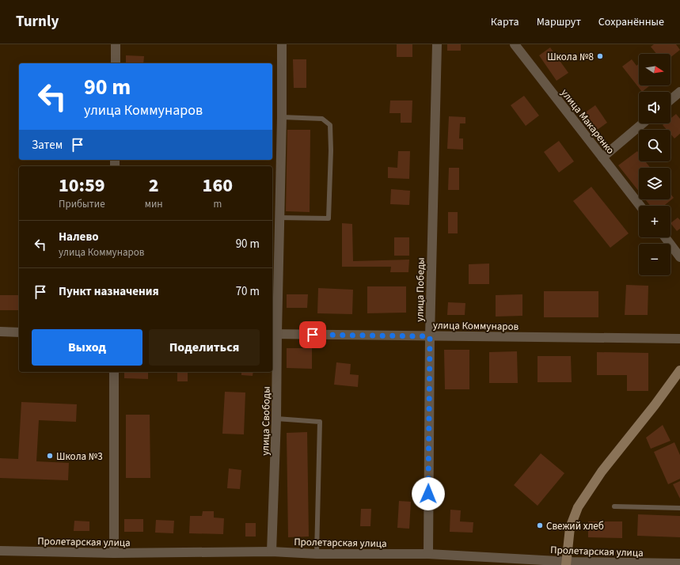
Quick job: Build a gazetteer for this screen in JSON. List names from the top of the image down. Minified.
{"streets":{"street":["улица Макаренко","улица Победы","улица Коммунаров","улица Свободы","Пролетарская улица"]},"crossings":[["улица Победы","улица Коммунаров"],["улица Победы","Пролетарская улица"],["улица Коммунаров","улица Свободы"],["улица Свободы","Пролетарская улица"]],"places":["Школа №8","Школа №3","Свежий хлеб"],"north":"right","page":{"header":"Turnly","nav":["Карта","Маршрут","Сохранённые"],"map_buttons":["+","−"],"turn":["90 m","улица Коммунаров"],"then":"Затем","eta":["10:59","Прибытие","2","мин","160","m"],"list":[{"name":"Налево","note":"улица Коммунаров","value":"90 m"},{"name":"Пункт назначения","value":"70 m"}],"buttons":["Выход","Поделиться"]}}
